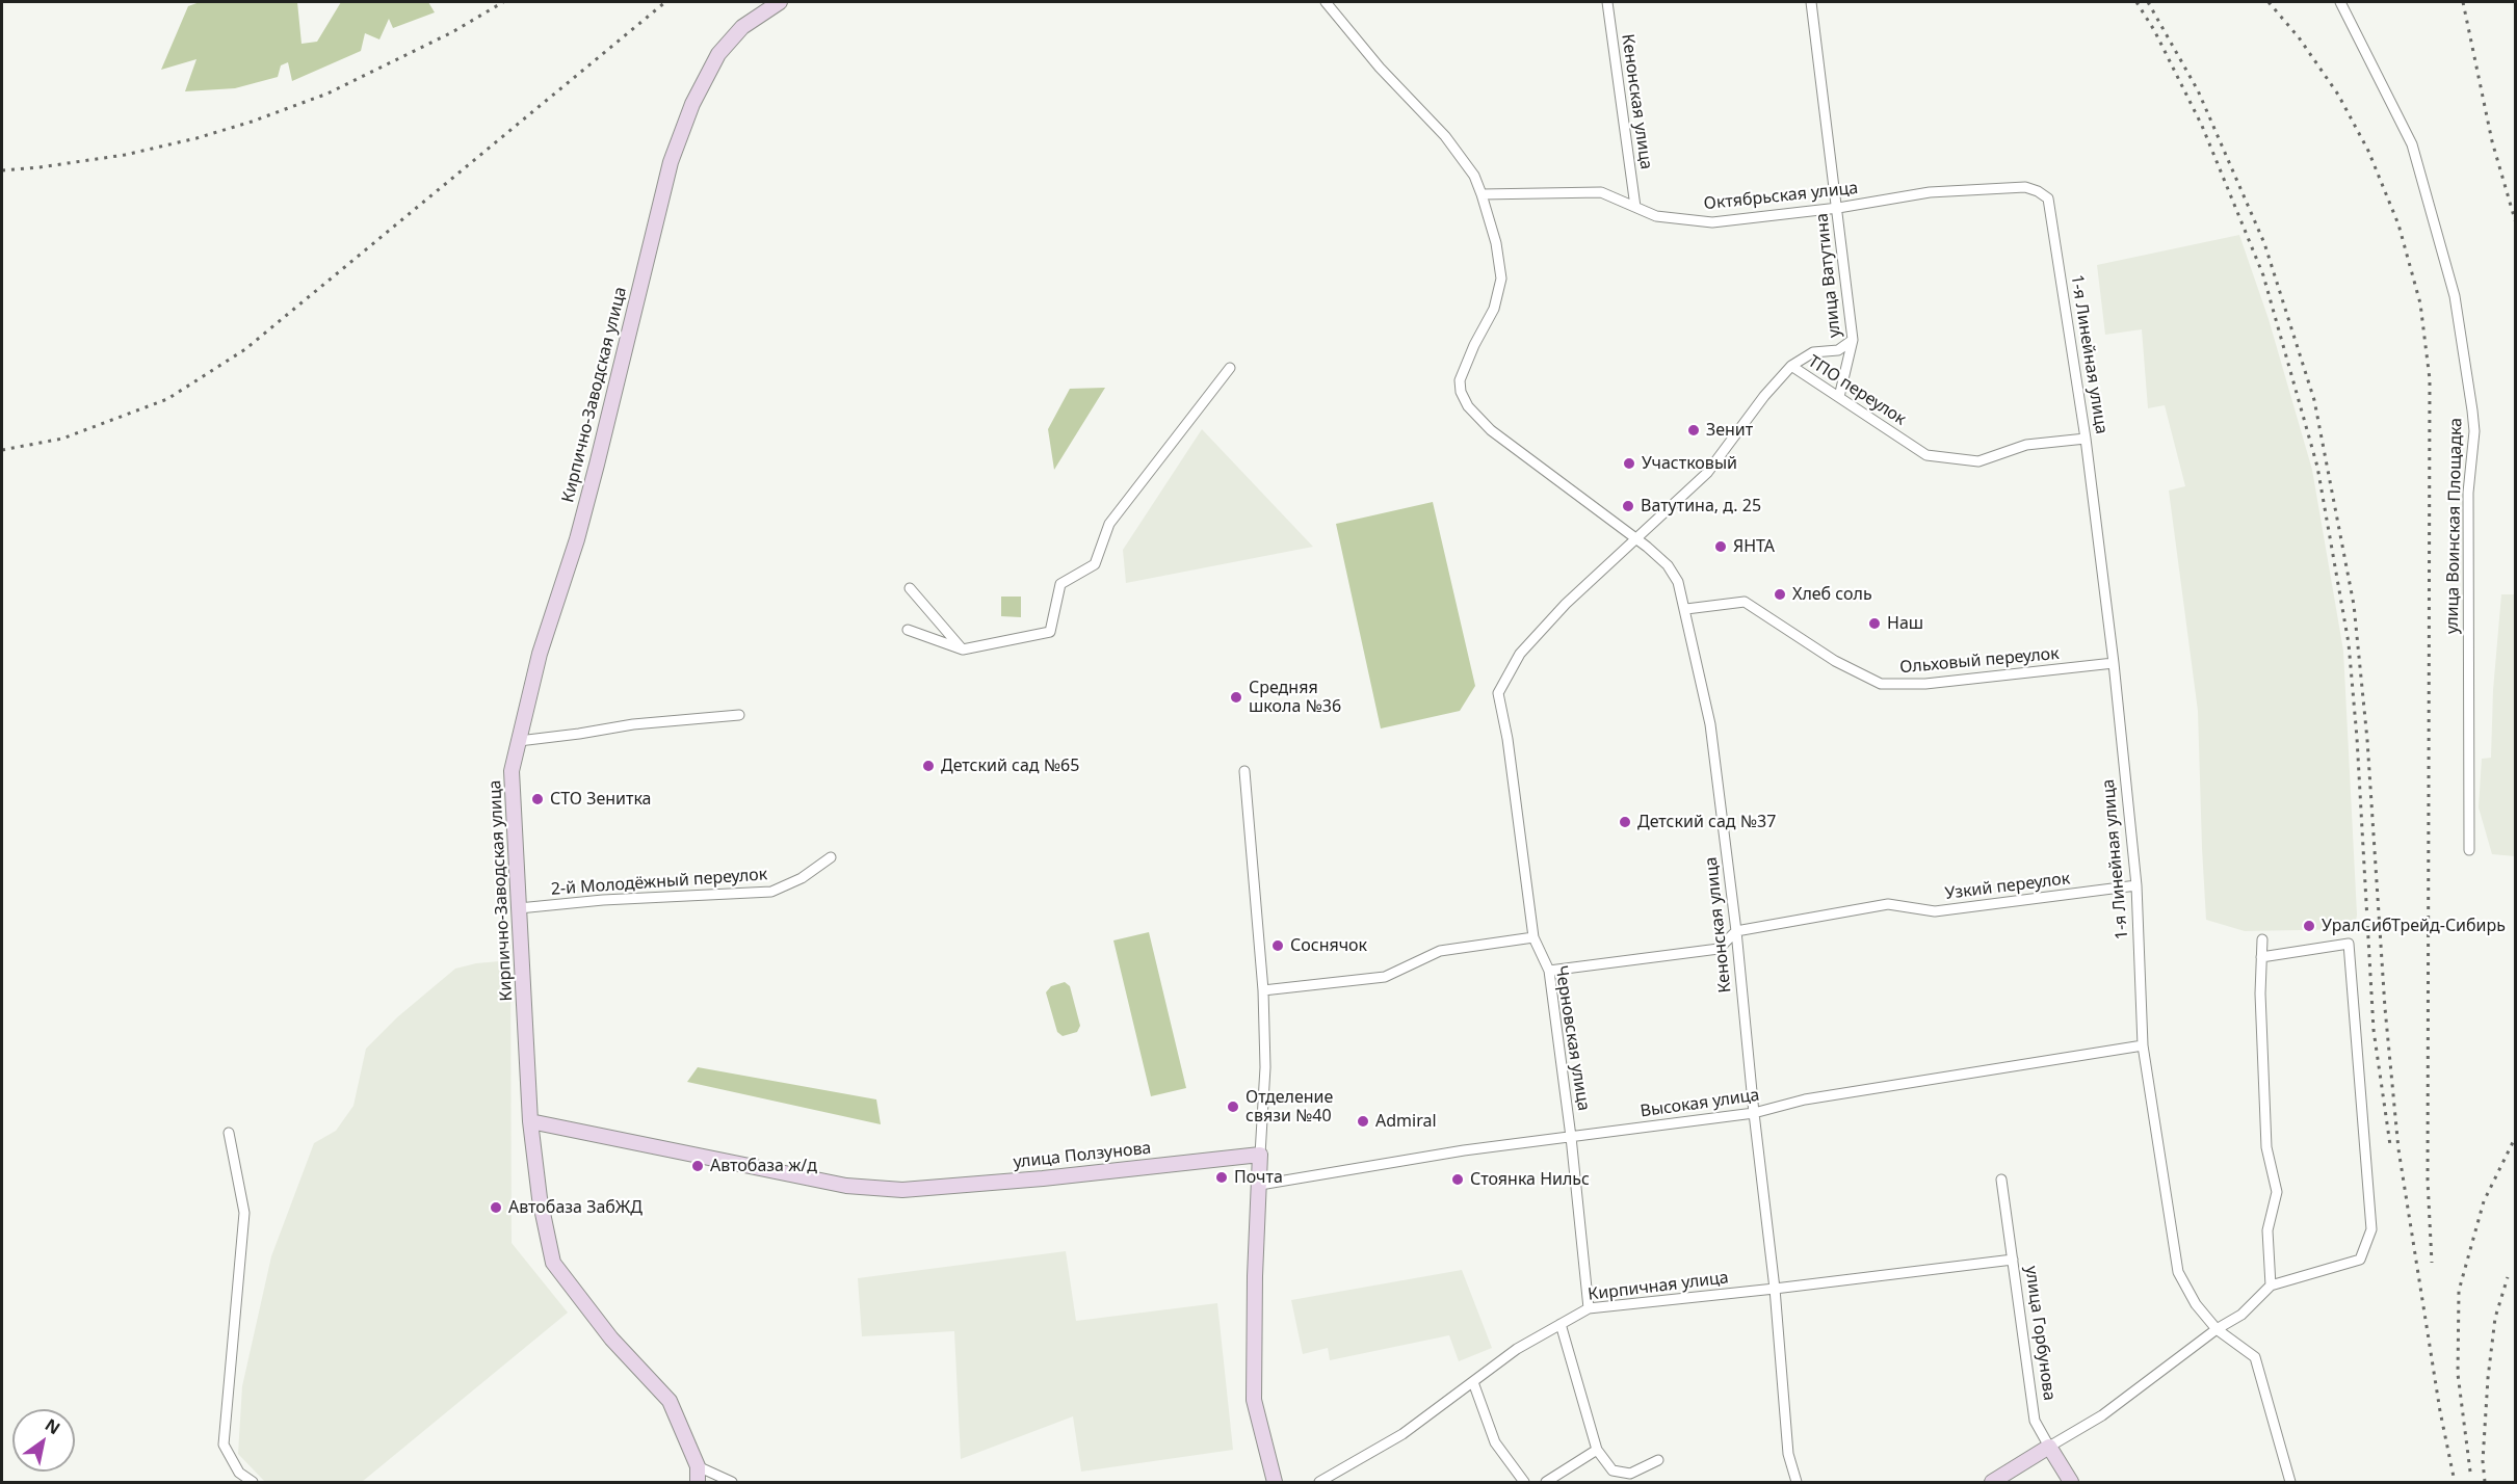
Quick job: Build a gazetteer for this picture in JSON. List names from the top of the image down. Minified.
{"streets":{"street":["Кенонская улица","Октябрьская улица","улица Ватутина","1-я Линейная улица","ТПО переулок","Кирпично-Заводская улица","улица Воинская Площадка","Ольховый переулок","2-й Молодёжный переулок","Узкий переулок","Черновская улица","Высокая улица","улица Ползунова","Кирпичная улица","улица Горбунова"]},"crossings":[["Кенонская улица","Октябрьская улица"],["Кенонская улица","ТПО переулок"],["Кенонская улица","Ольховый переулок"],["Кенонская улица","Узкий переулок"],["Кенонская улица","Высокая улица"],["Кенонская улица","Кирпичная улица"],["Октябрьская улица","улица Ватутина"],["Октябрьская улица","1-я Линейная улица"],["улица Ватутина","ТПО переулок"],["1-я Линейная улица","ТПО переулок"],["1-я Линейная улица","Ольховый переулок"],["1-я Линейная улица","Узкий переулок"],["1-я Линейная улица","Высокая улица"],["ТПО переулок","Черновская улица"],["Кирпично-Заводская улица","2-й Молодёжный переулок"],["Кирпично-Заводская улица","улица Ползунова"],["Черновская улица","Высокая улица"],["Черновская улица","Кирпичная улица"],["Кирпичная улица","улица Горбунова"]],"places":["Зенит","Участковый","Ватутина, д. 25","ЯНТА","Хлеб соль","Наш","Средняя школа №36","Детский сад №65","СТО Зенитка","Детский сад №37","УралСибТрейд-Сибирь","Соснячок","Отделение связи №40","Admiral","Автобаза ж/д","Почта","Стоянка Нильс","Автобаза ЗабЖД"],"north":"top right"}
